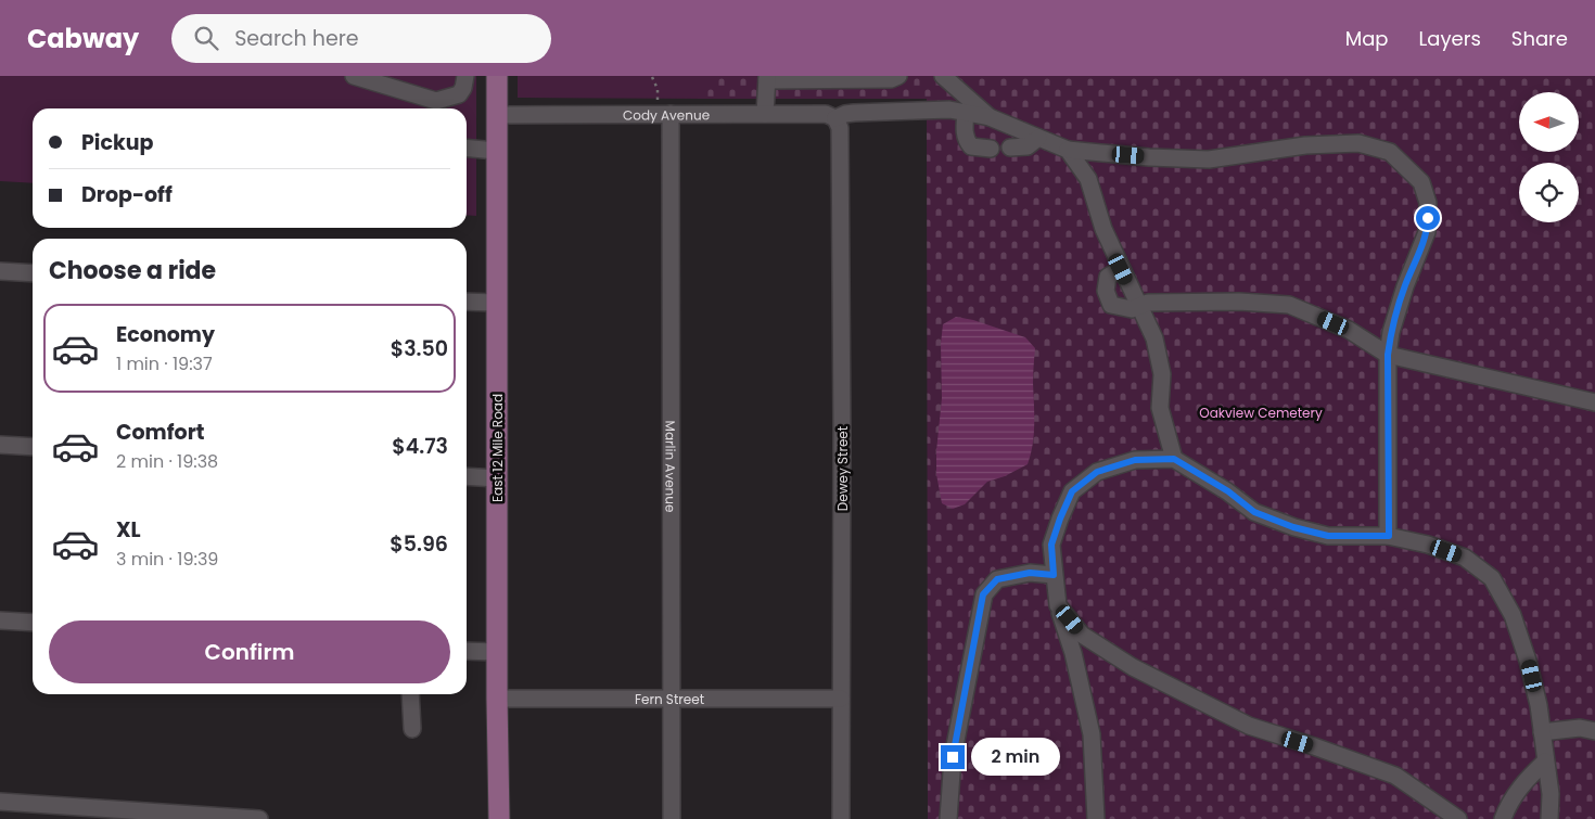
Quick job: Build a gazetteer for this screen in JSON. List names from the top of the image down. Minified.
{"streets":{"main road":["East 12 Mile Road"],"street":["Cody Avenue","Marlin Avenue","Dewey Street","Fern Street"]},"crossings":[["Cody Avenue","East 12 Mile Road"],["Cody Avenue","Marlin Avenue"],["Cody Avenue","Dewey Street"],["East 12 Mile Road","Fern Street"],["Marlin Avenue","Fern Street"],["Dewey Street","Fern Street"]],"parks":["Oakview Cemetery"],"north":"left","page":{"header":"Cabway","search":"Search here","nav":["Map","Layers","Share"],"banner":["Pickup","Drop-off"],"heading":"Choose a ride","list":[{"name":"Economy","note":"1 min · 19:37","value":"$3.50"},{"name":"Comfort","note":"2 min · 19:38","value":"$4.73"},{"name":"XL","note":"3 min · 19:39","value":"$5.96"}],"buttons":"Confirm","bubble":"2 min"}}
